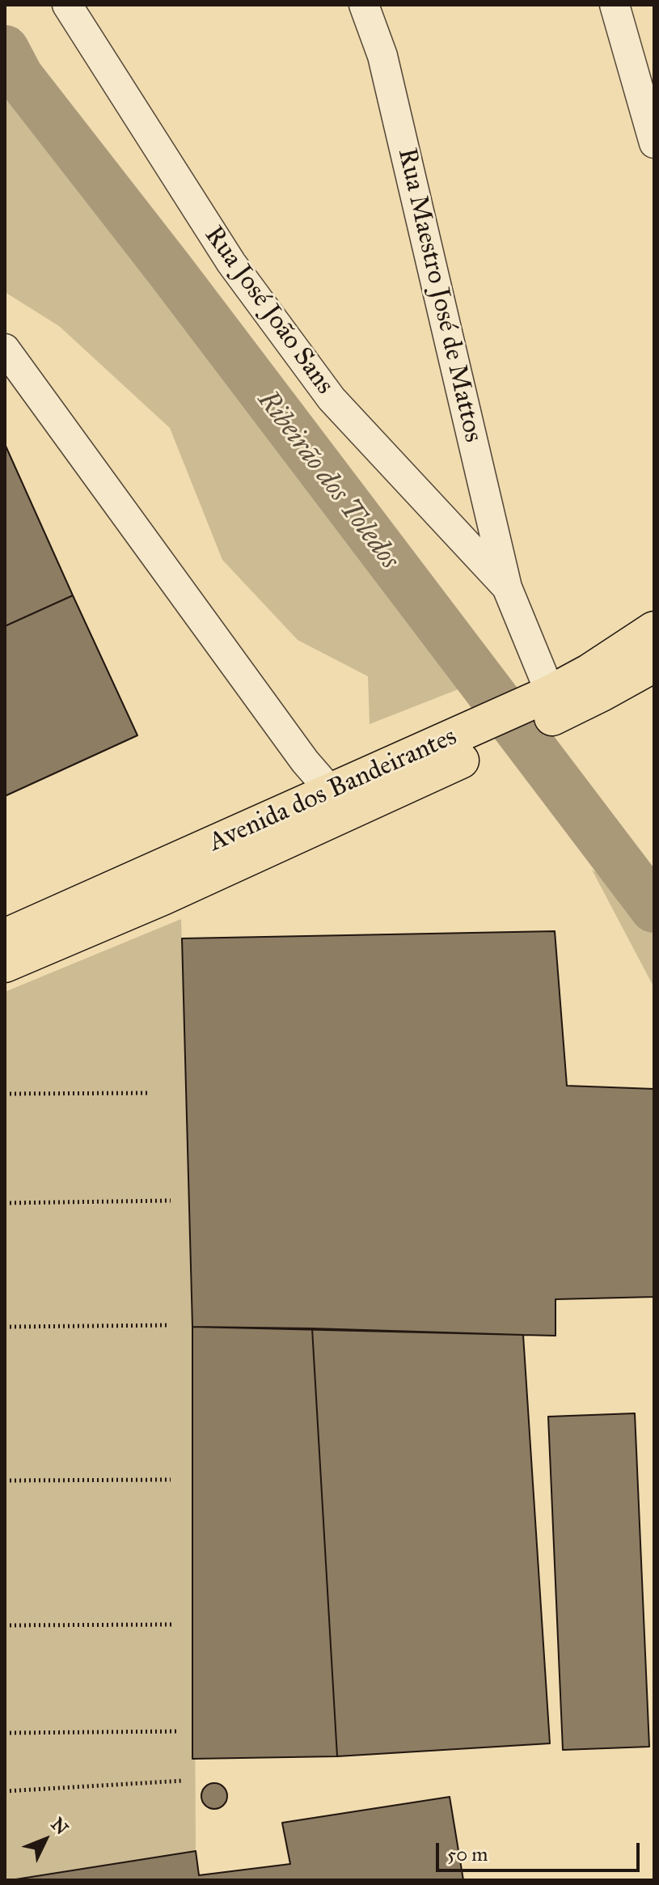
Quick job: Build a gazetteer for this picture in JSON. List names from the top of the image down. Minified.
{"streets":{"main road":["Avenida dos Bandeirantes"],"street":["Rua Maestro José de Mattos","Rua José João Sans"]},"crossings":[["Rua Maestro José de Mattos","Rua José João Sans"]],"water":["Ribeirão dos Toledos"],"scale_bar":"50 m","north":"top right"}
